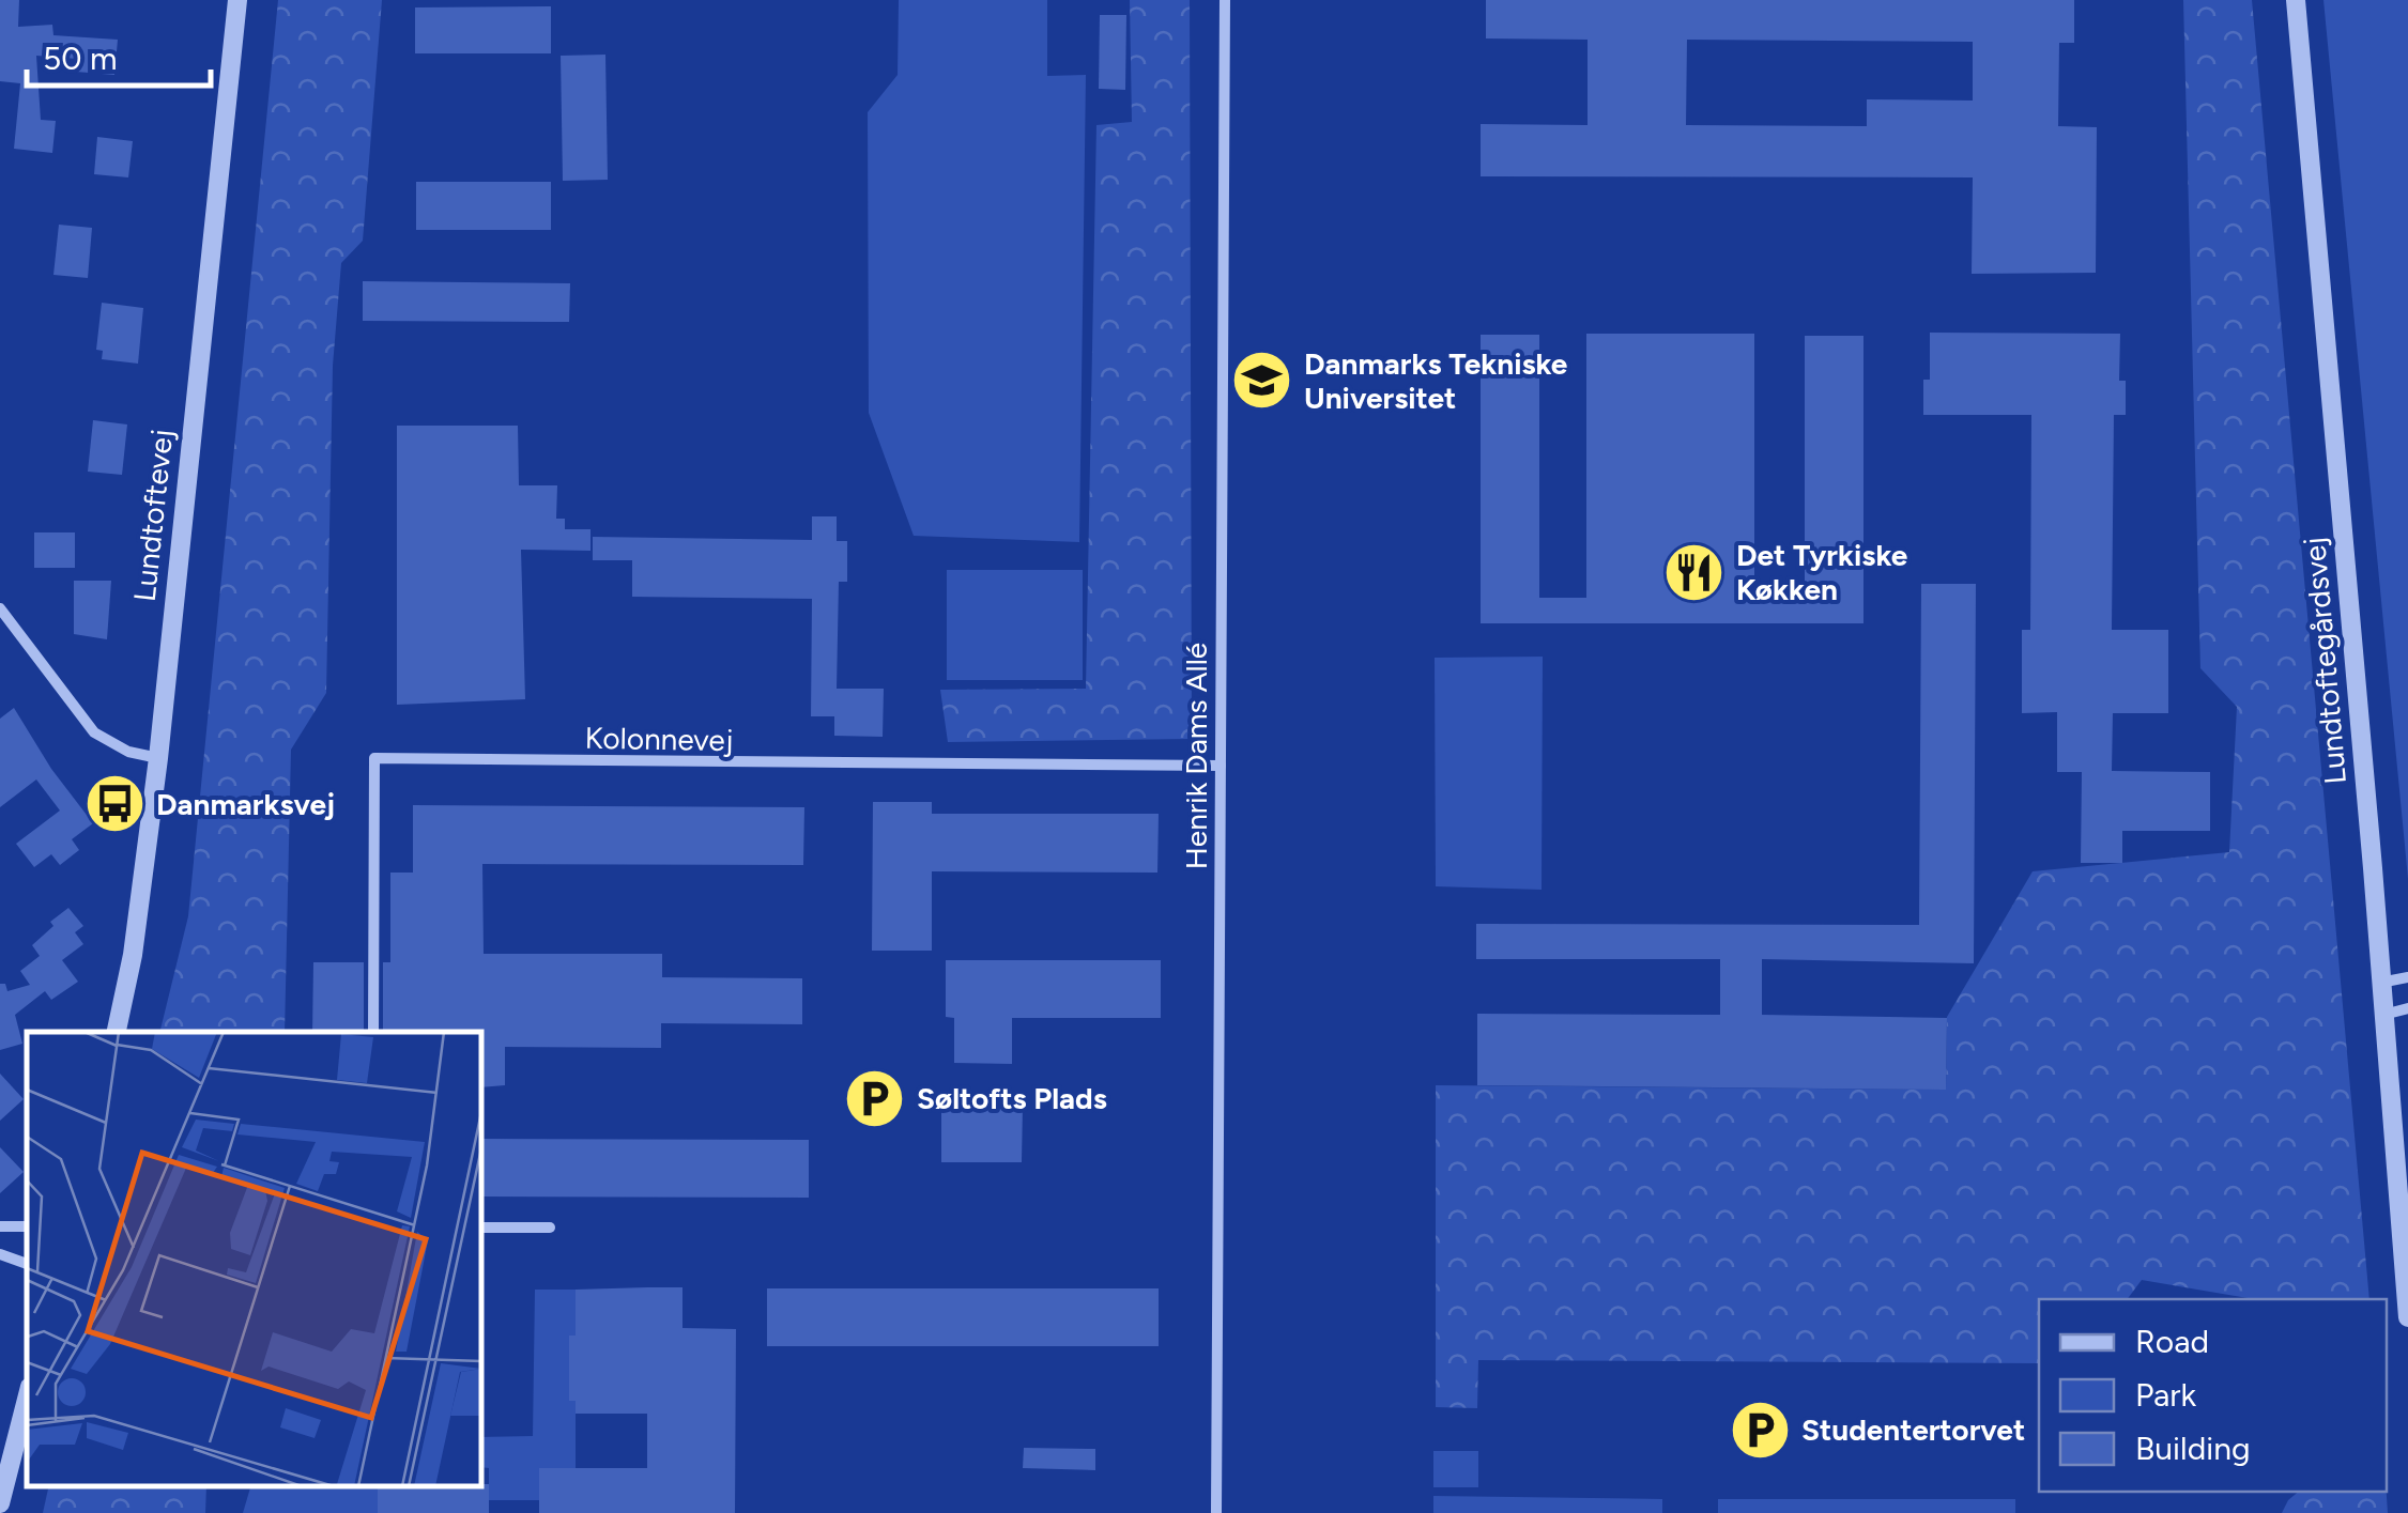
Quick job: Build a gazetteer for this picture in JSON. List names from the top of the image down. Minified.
{"streets":{"street":["Lundtoftevej","Lundtoftegårdsvej","Kolonnevej","Henrik Dams Allé"]},"crossings":[["Kolonnevej","Henrik Dams Allé"]],"places":{"school or university":["Danmarks Tekniske Universitet"],"restaurant":["Det Tyrkiske Køkken"],"bus stop":["Danmarksvej"],"parking":["Søltofts Plads","Studentertorvet"]},"legend":["Road","Park","Building"],"scale_bar":"50 m"}
